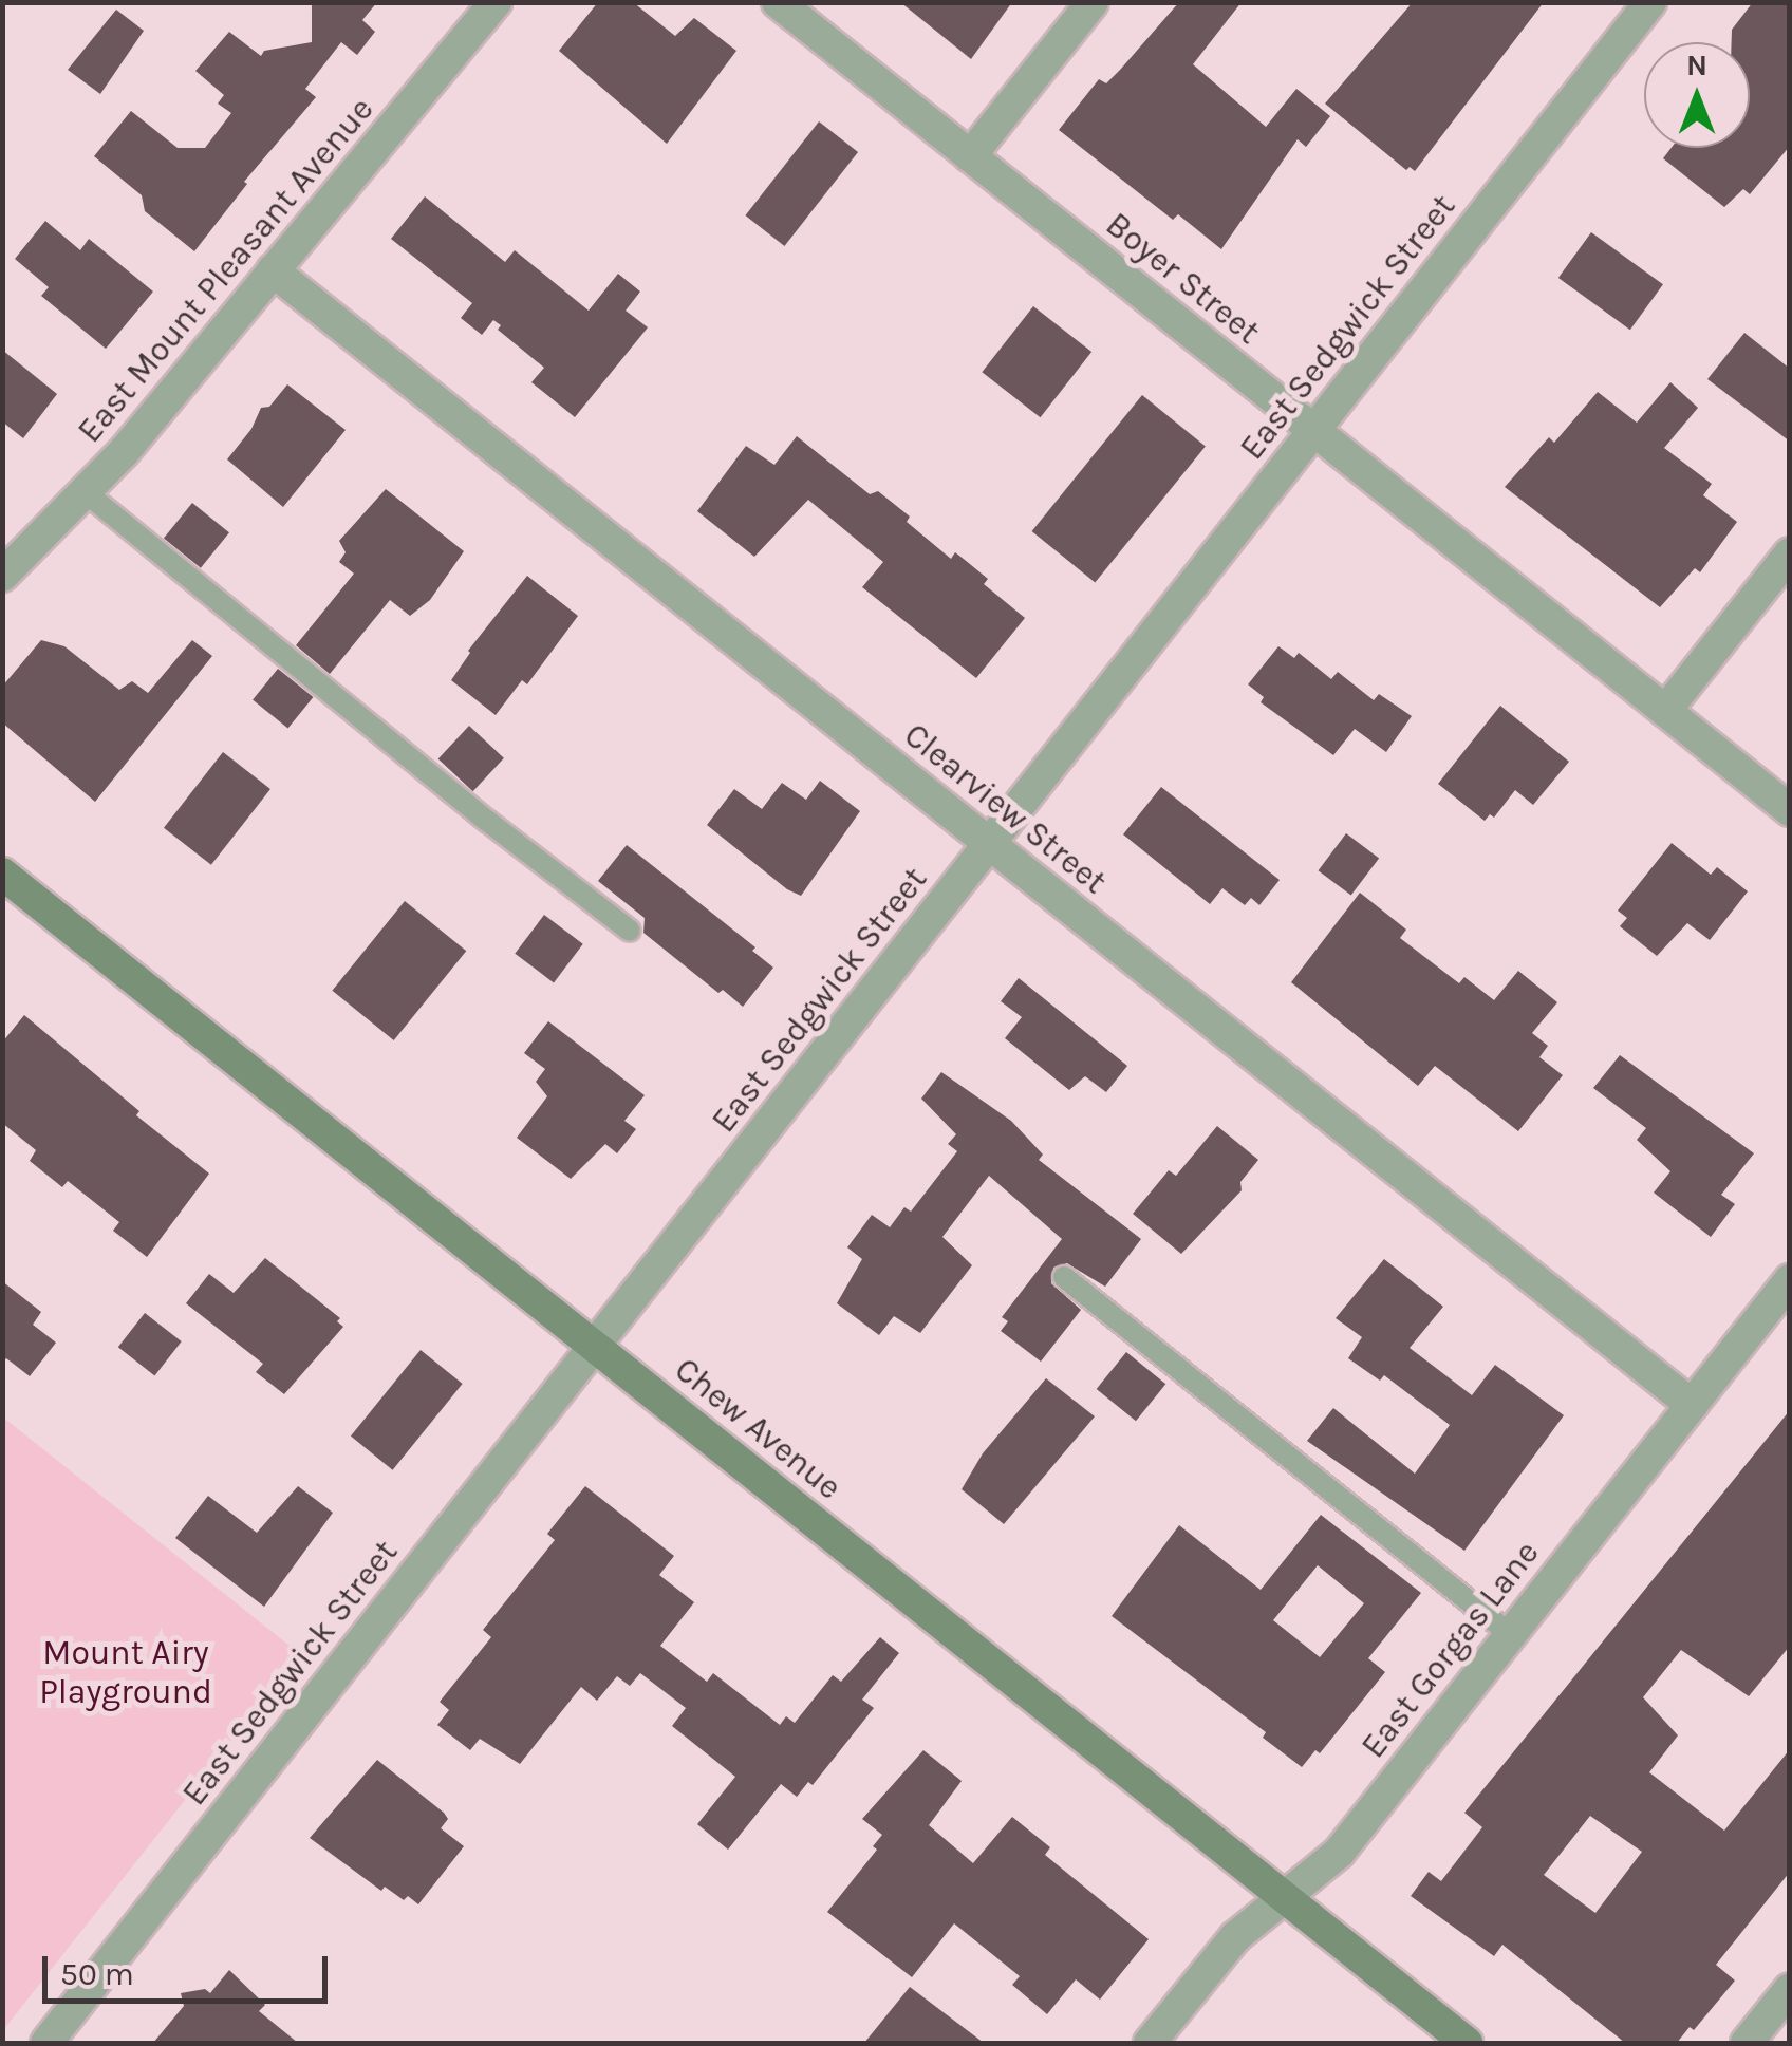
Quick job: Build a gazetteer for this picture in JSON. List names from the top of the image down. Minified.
{"streets":{"street":["East Mount Pleasant Avenue","Boyer Street","East Sedgwick Street","Clearview Street","Chew Avenue","East Gorgas Lane"]},"crossings":[["East Mount Pleasant Avenue","Clearview Street"],["Boyer Street","East Sedgwick Street"],["East Sedgwick Street","Clearview Street"],["East Sedgwick Street","Chew Avenue"],["Clearview Street","East Gorgas Lane"],["Chew Avenue","East Gorgas Lane"]],"parks":["Mount Airy Playground"],"scale_bar":"50 m","north":"top"}
